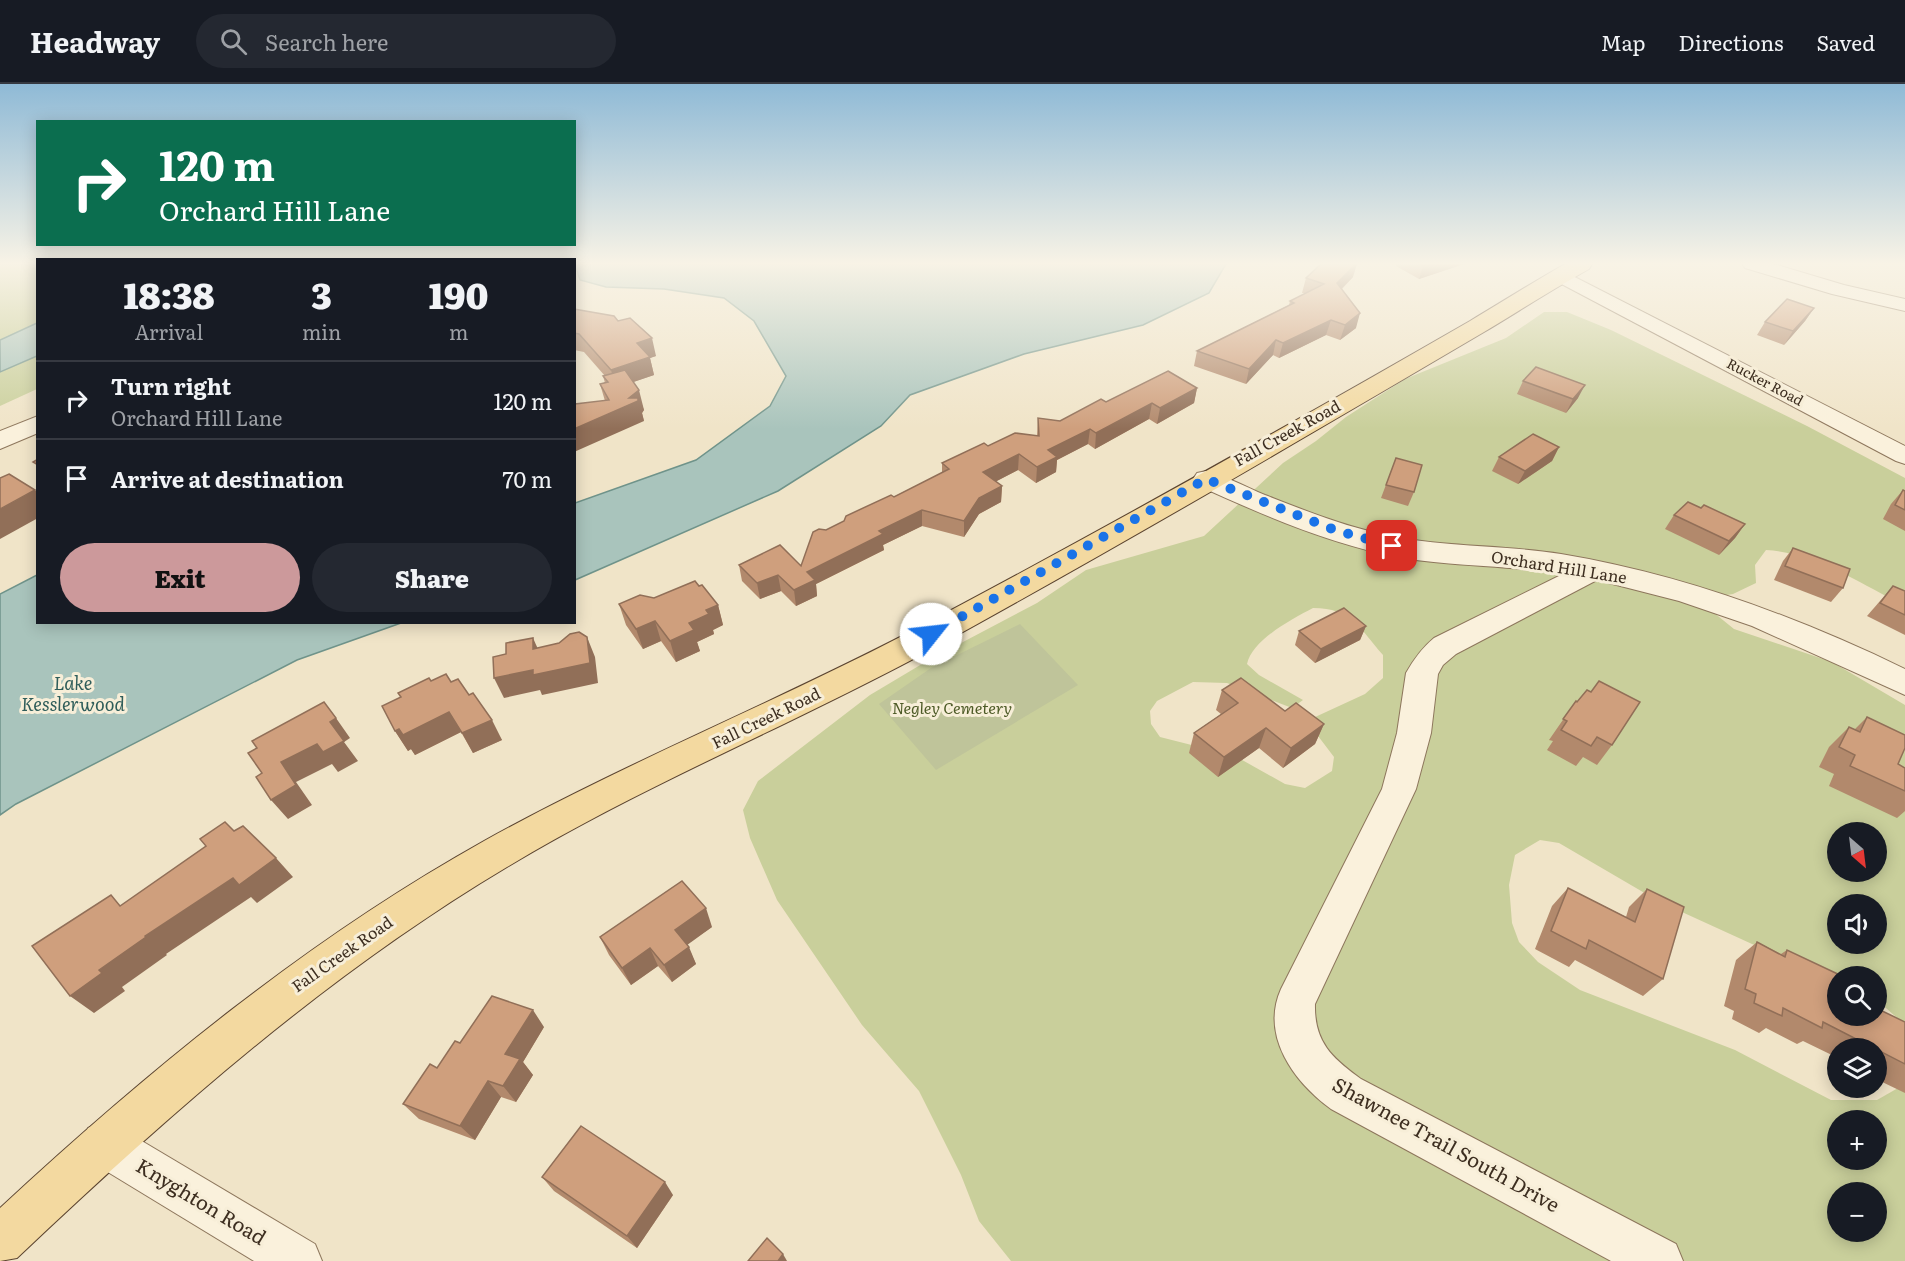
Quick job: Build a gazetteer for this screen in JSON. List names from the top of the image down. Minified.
{"streets":{"main road":["Fall Creek Road"],"street":["Rucker Road","Orchard Hill Lane","Shawnee Trail South Drive","Knyghton Road"]},"crossings":[["Fall Creek Road","Orchard Hill Lane"],["Fall Creek Road","Knyghton Road"],["Orchard Hill Lane","Shawnee Trail South Drive"]],"water":["Lake Kesslerwood"],"parks":["Negley Cemetery"],"north":"bottom right","page":{"header":"Headway","search":"Search here","nav":["Map","Directions","Saved"],"turn":["120 m","Orchard Hill Lane"],"eta":["18:38","Arrival","3","min","190","m"],"list":[{"name":"Turn right","note":"Orchard Hill Lane","value":"120 m"},{"name":"Arrive at destination","value":"70 m"}],"buttons":["Exit","Share"],"map_buttons":["+","−"]}}
